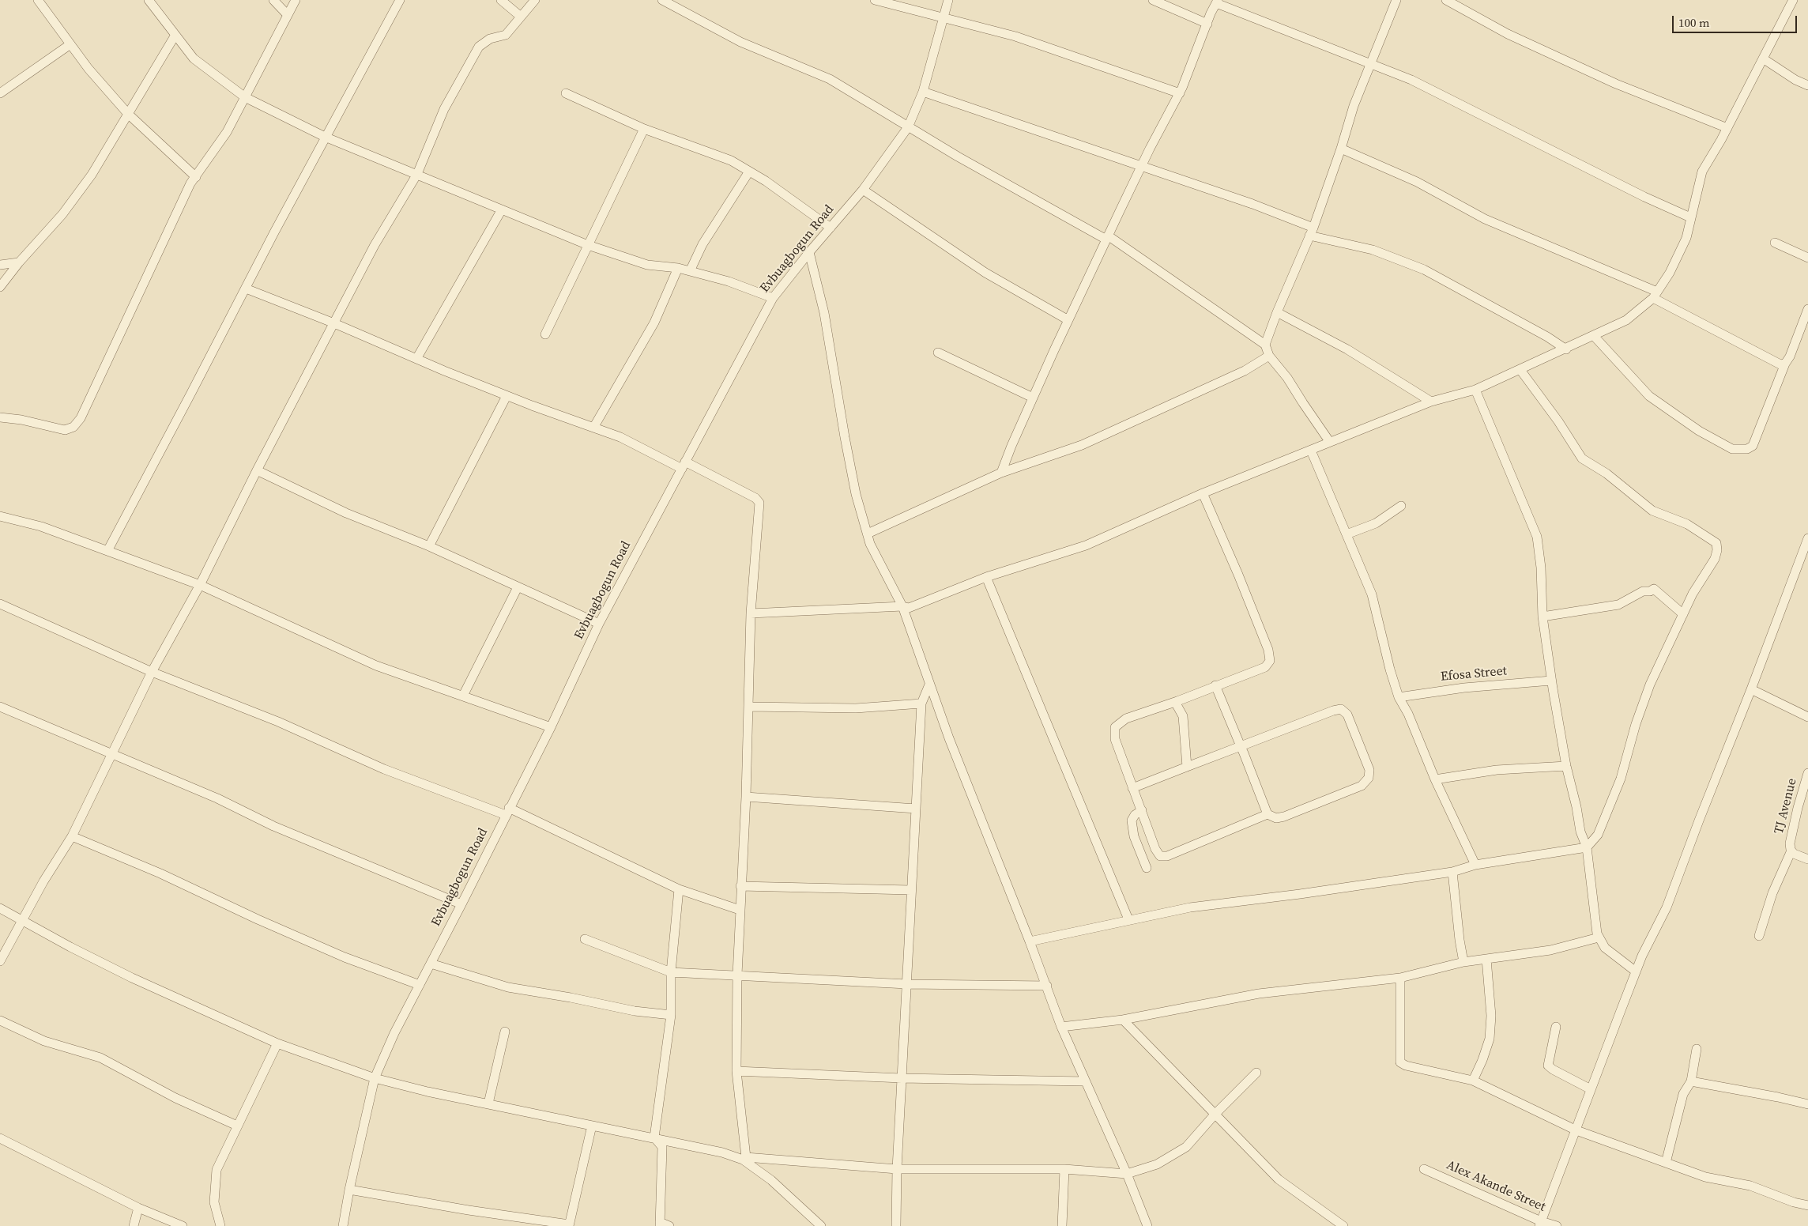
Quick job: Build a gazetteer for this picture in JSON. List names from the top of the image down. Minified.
{"streets":{"street":["Evbuagbogun Road","Efosa Street","TJ Avenue","Alex Akande Street"]},"scale_bar":"100 m"}
